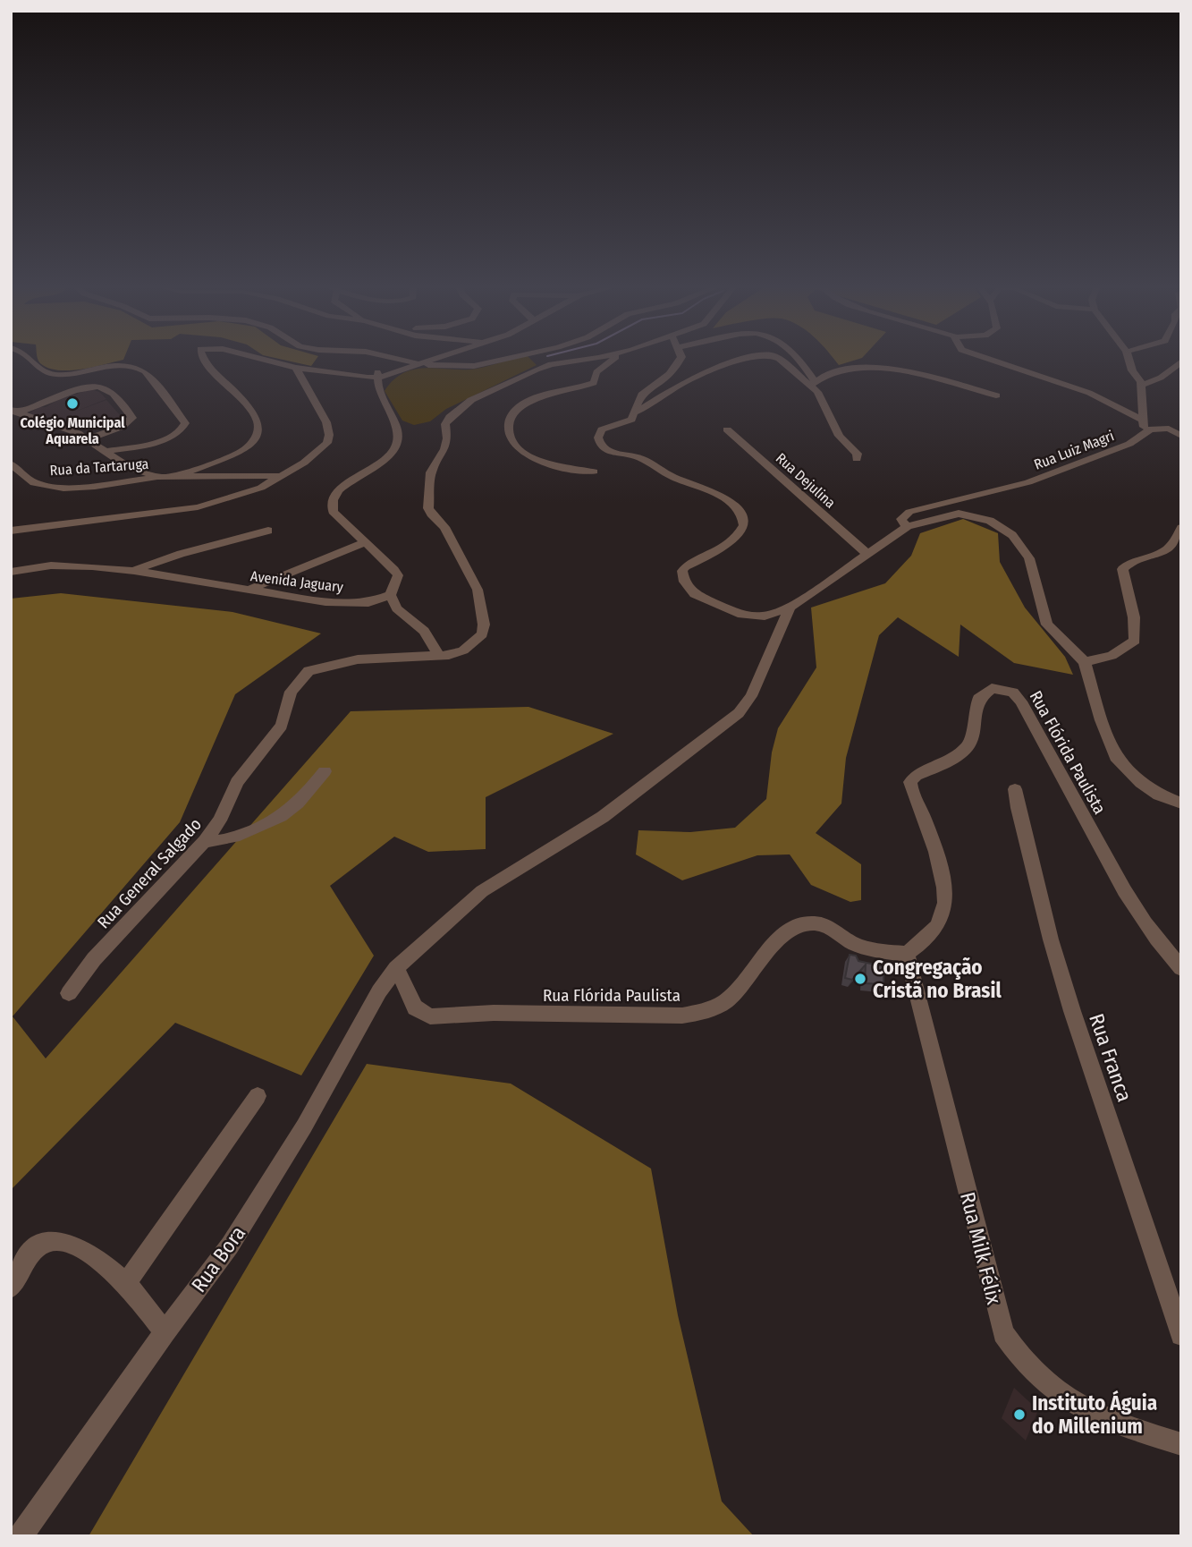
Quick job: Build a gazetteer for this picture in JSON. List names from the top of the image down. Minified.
{"streets":{"street":["Rua Luiz Magri","Rua da Tartaruga","Rua Dejulina","Avenida Jaguary","Rua Flórida Paulista","Rua General Salgado","Rua Franca","Rua Milk Félix","Rua Bora"]},"crossings":[["Rua Flórida Paulista","Rua Milk Félix"],["Rua Flórida Paulista","Rua Bora"]],"places":["Colégio Municipal Aquarela","Congregação Cristã no Brasil","Instituto Águia do Millenium"]}
